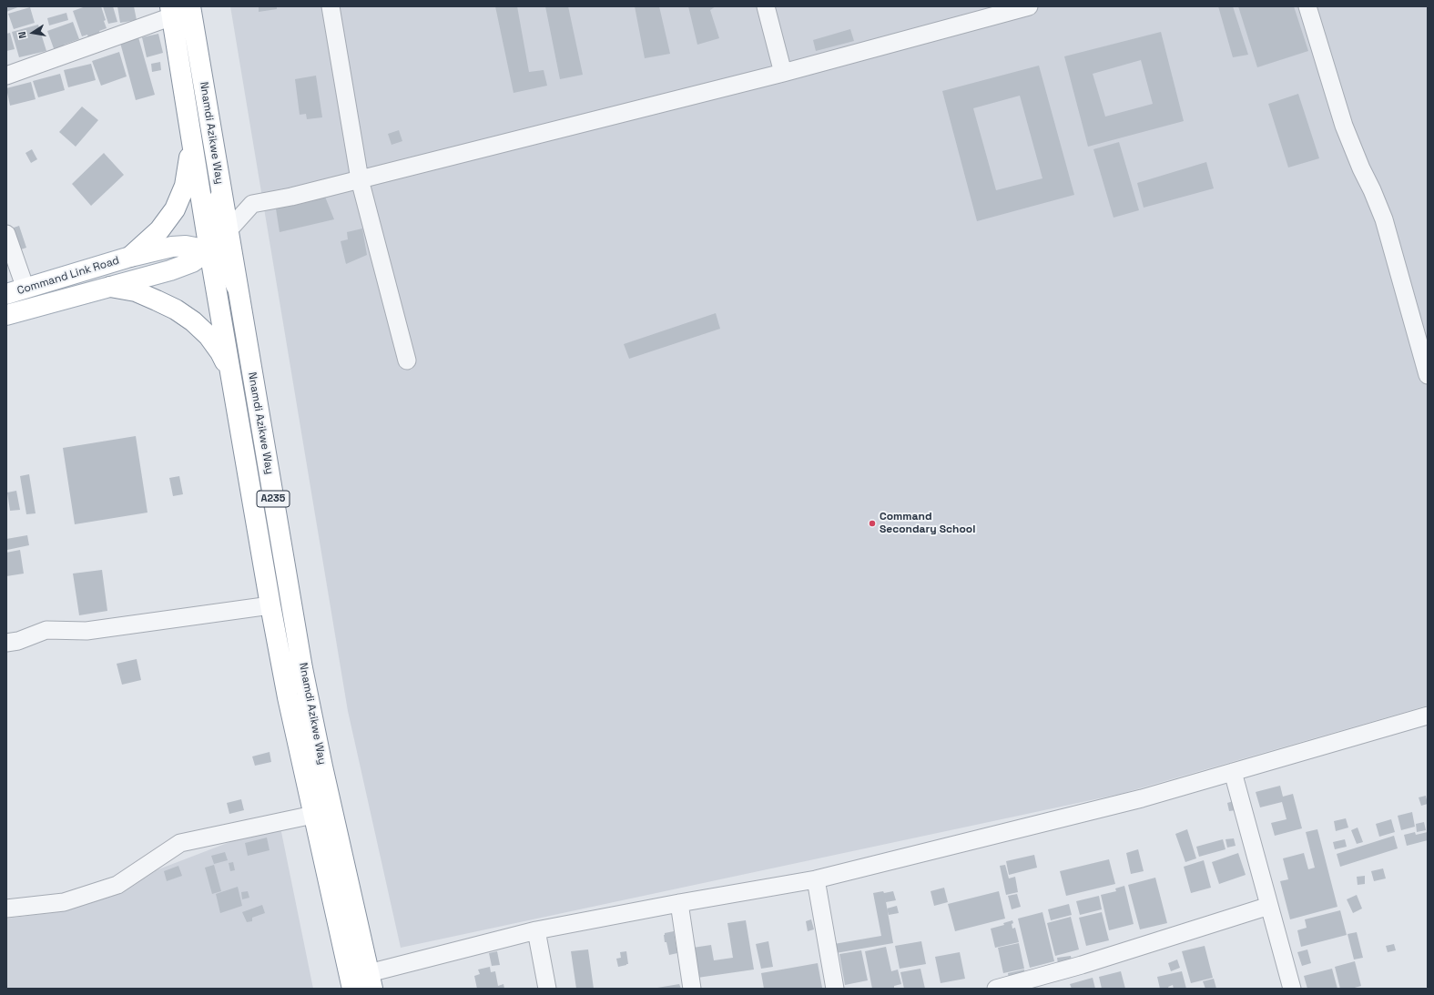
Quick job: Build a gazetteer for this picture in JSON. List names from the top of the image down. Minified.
{"streets":{"main road":["Nnamdi Azikwe Way","Command Link Road","A235"]},"crossings":[["Nnamdi Azikwe Way","Command Link Road"]],"places":["Command Secondary School"],"north":"left"}
